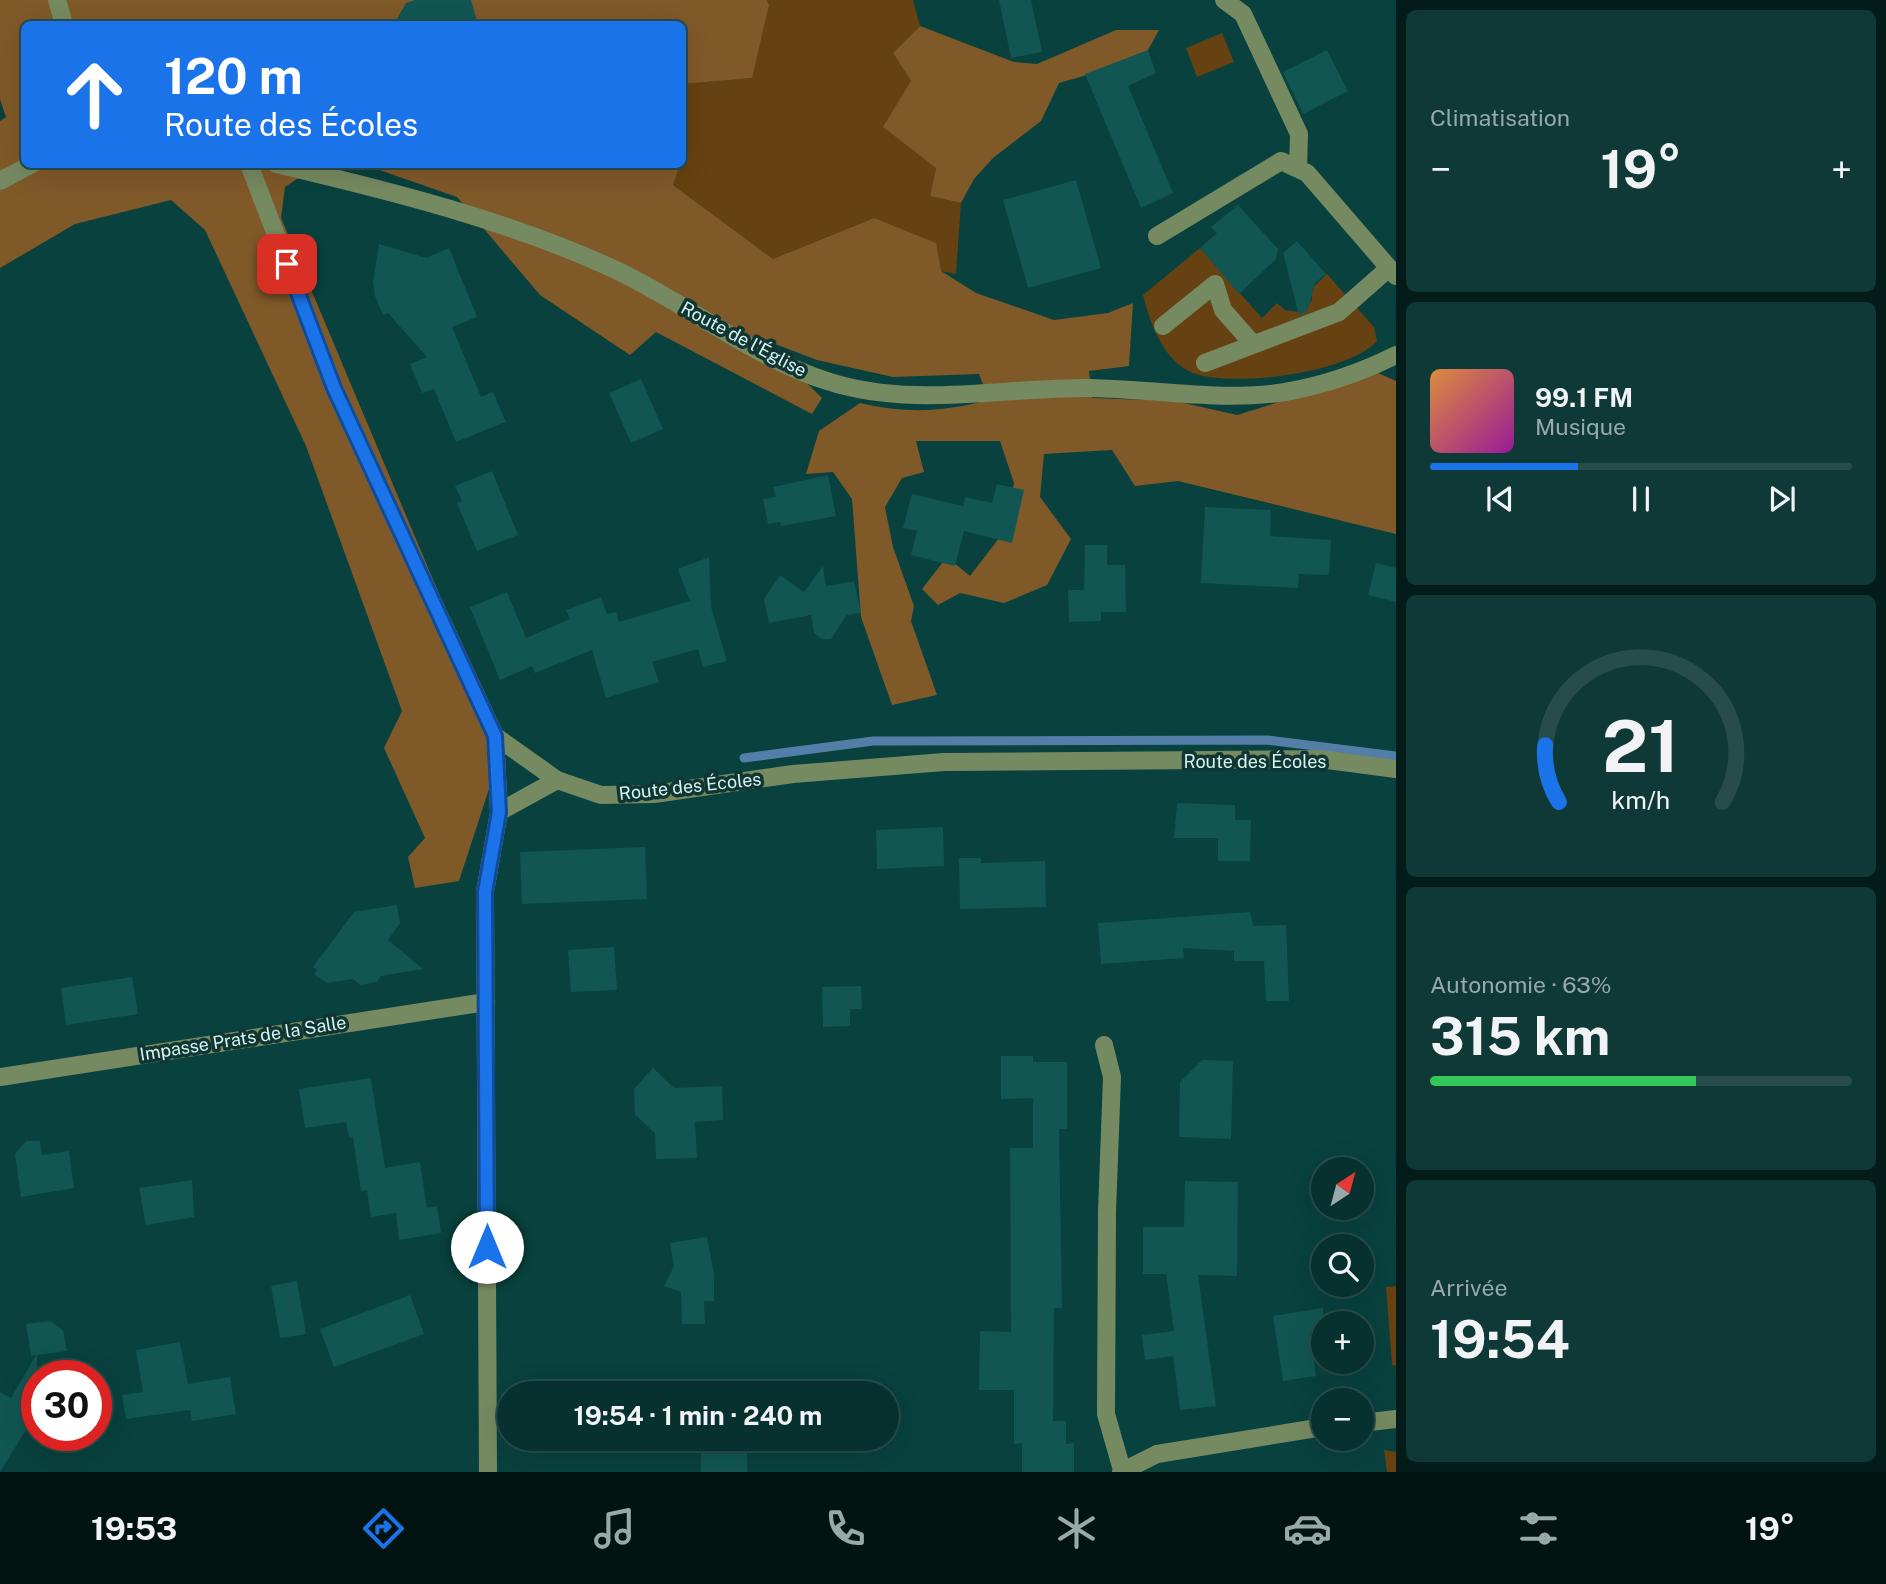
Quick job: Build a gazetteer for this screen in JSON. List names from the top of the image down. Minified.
{"streets":{"street":["Route de l'Église","Route des Écoles","Impasse Prats de la Salle"]},"north":"top right","page":{"tile":["Climatisation",["Autonomie · 63%","315 km"],["Arrivée","19:54"]],"turn":["120 m","Route des Écoles"],"heat":["−","19°","+"],"song":["99.1 FM","Musique"],"map_buttons":["+","−"],"limit":"30","trip":"19:54 · 1 min · 240 m","tabs":["19:53","19°"],"gauge":["21","km/h"]}}
